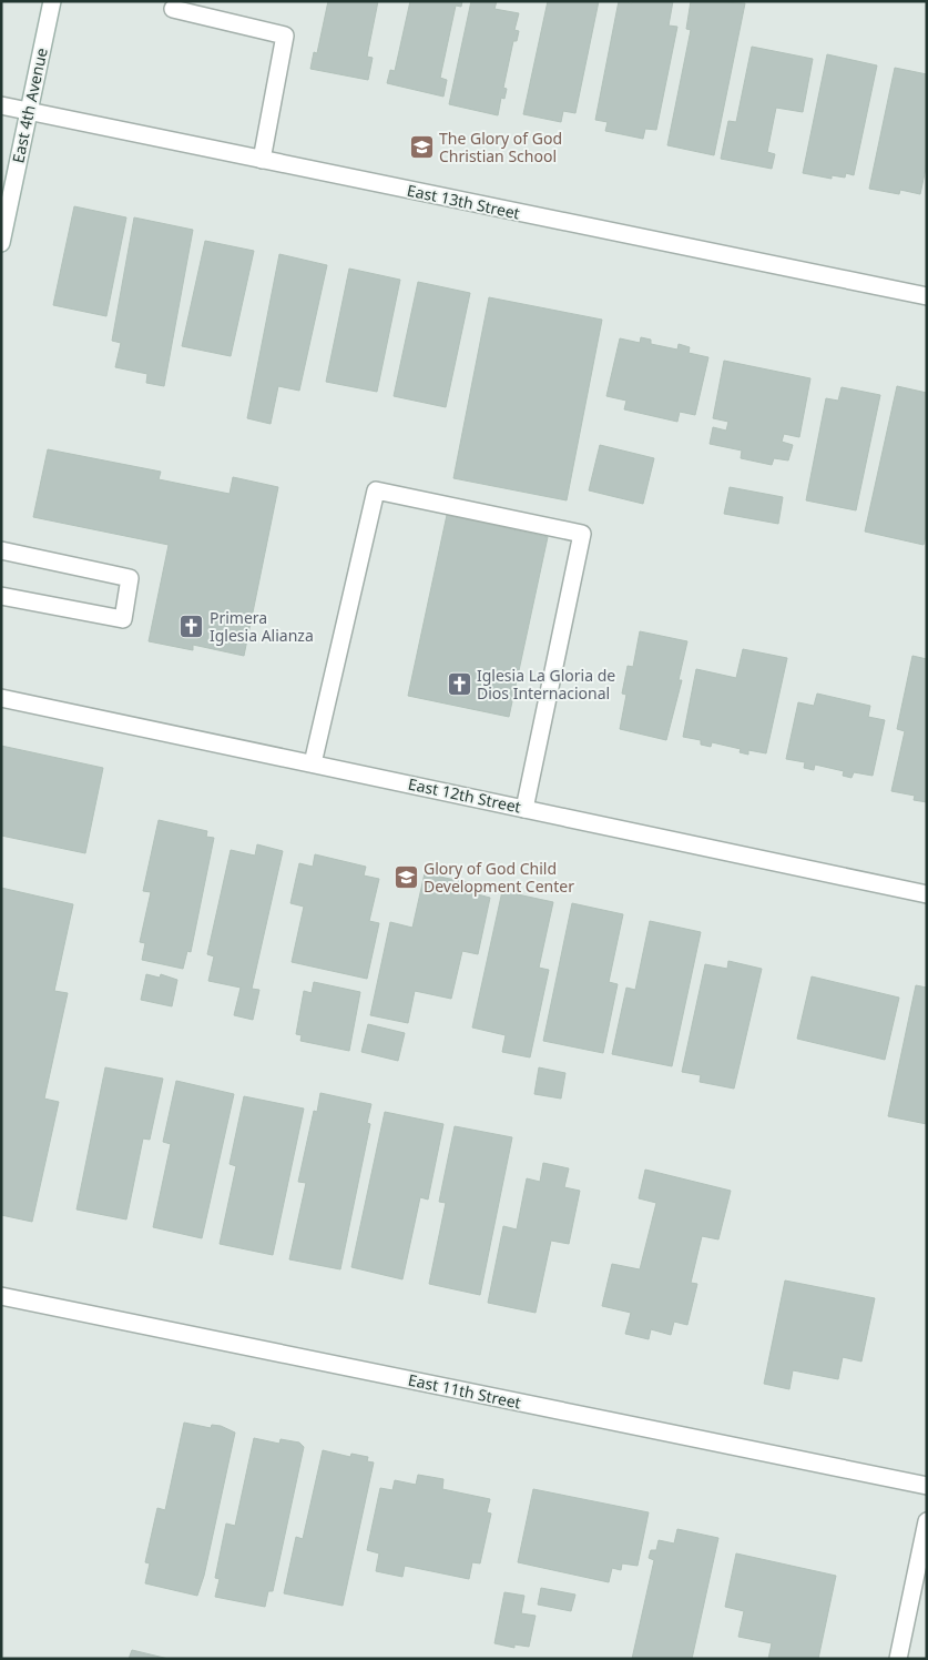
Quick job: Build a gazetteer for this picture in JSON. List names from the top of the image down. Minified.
{"streets":{"street":["East 4th Avenue","East 13th Street","East 12th Street","East 11th Street"]},"crossings":[["East 4th Avenue","East 13th Street"]],"places":{"school or university":["The Glory of God Christian School","Glory of God Child Development Center"],"church":["Primera Iglesia Alianza","Iglesia La Gloria de Dios Internacional"]}}
